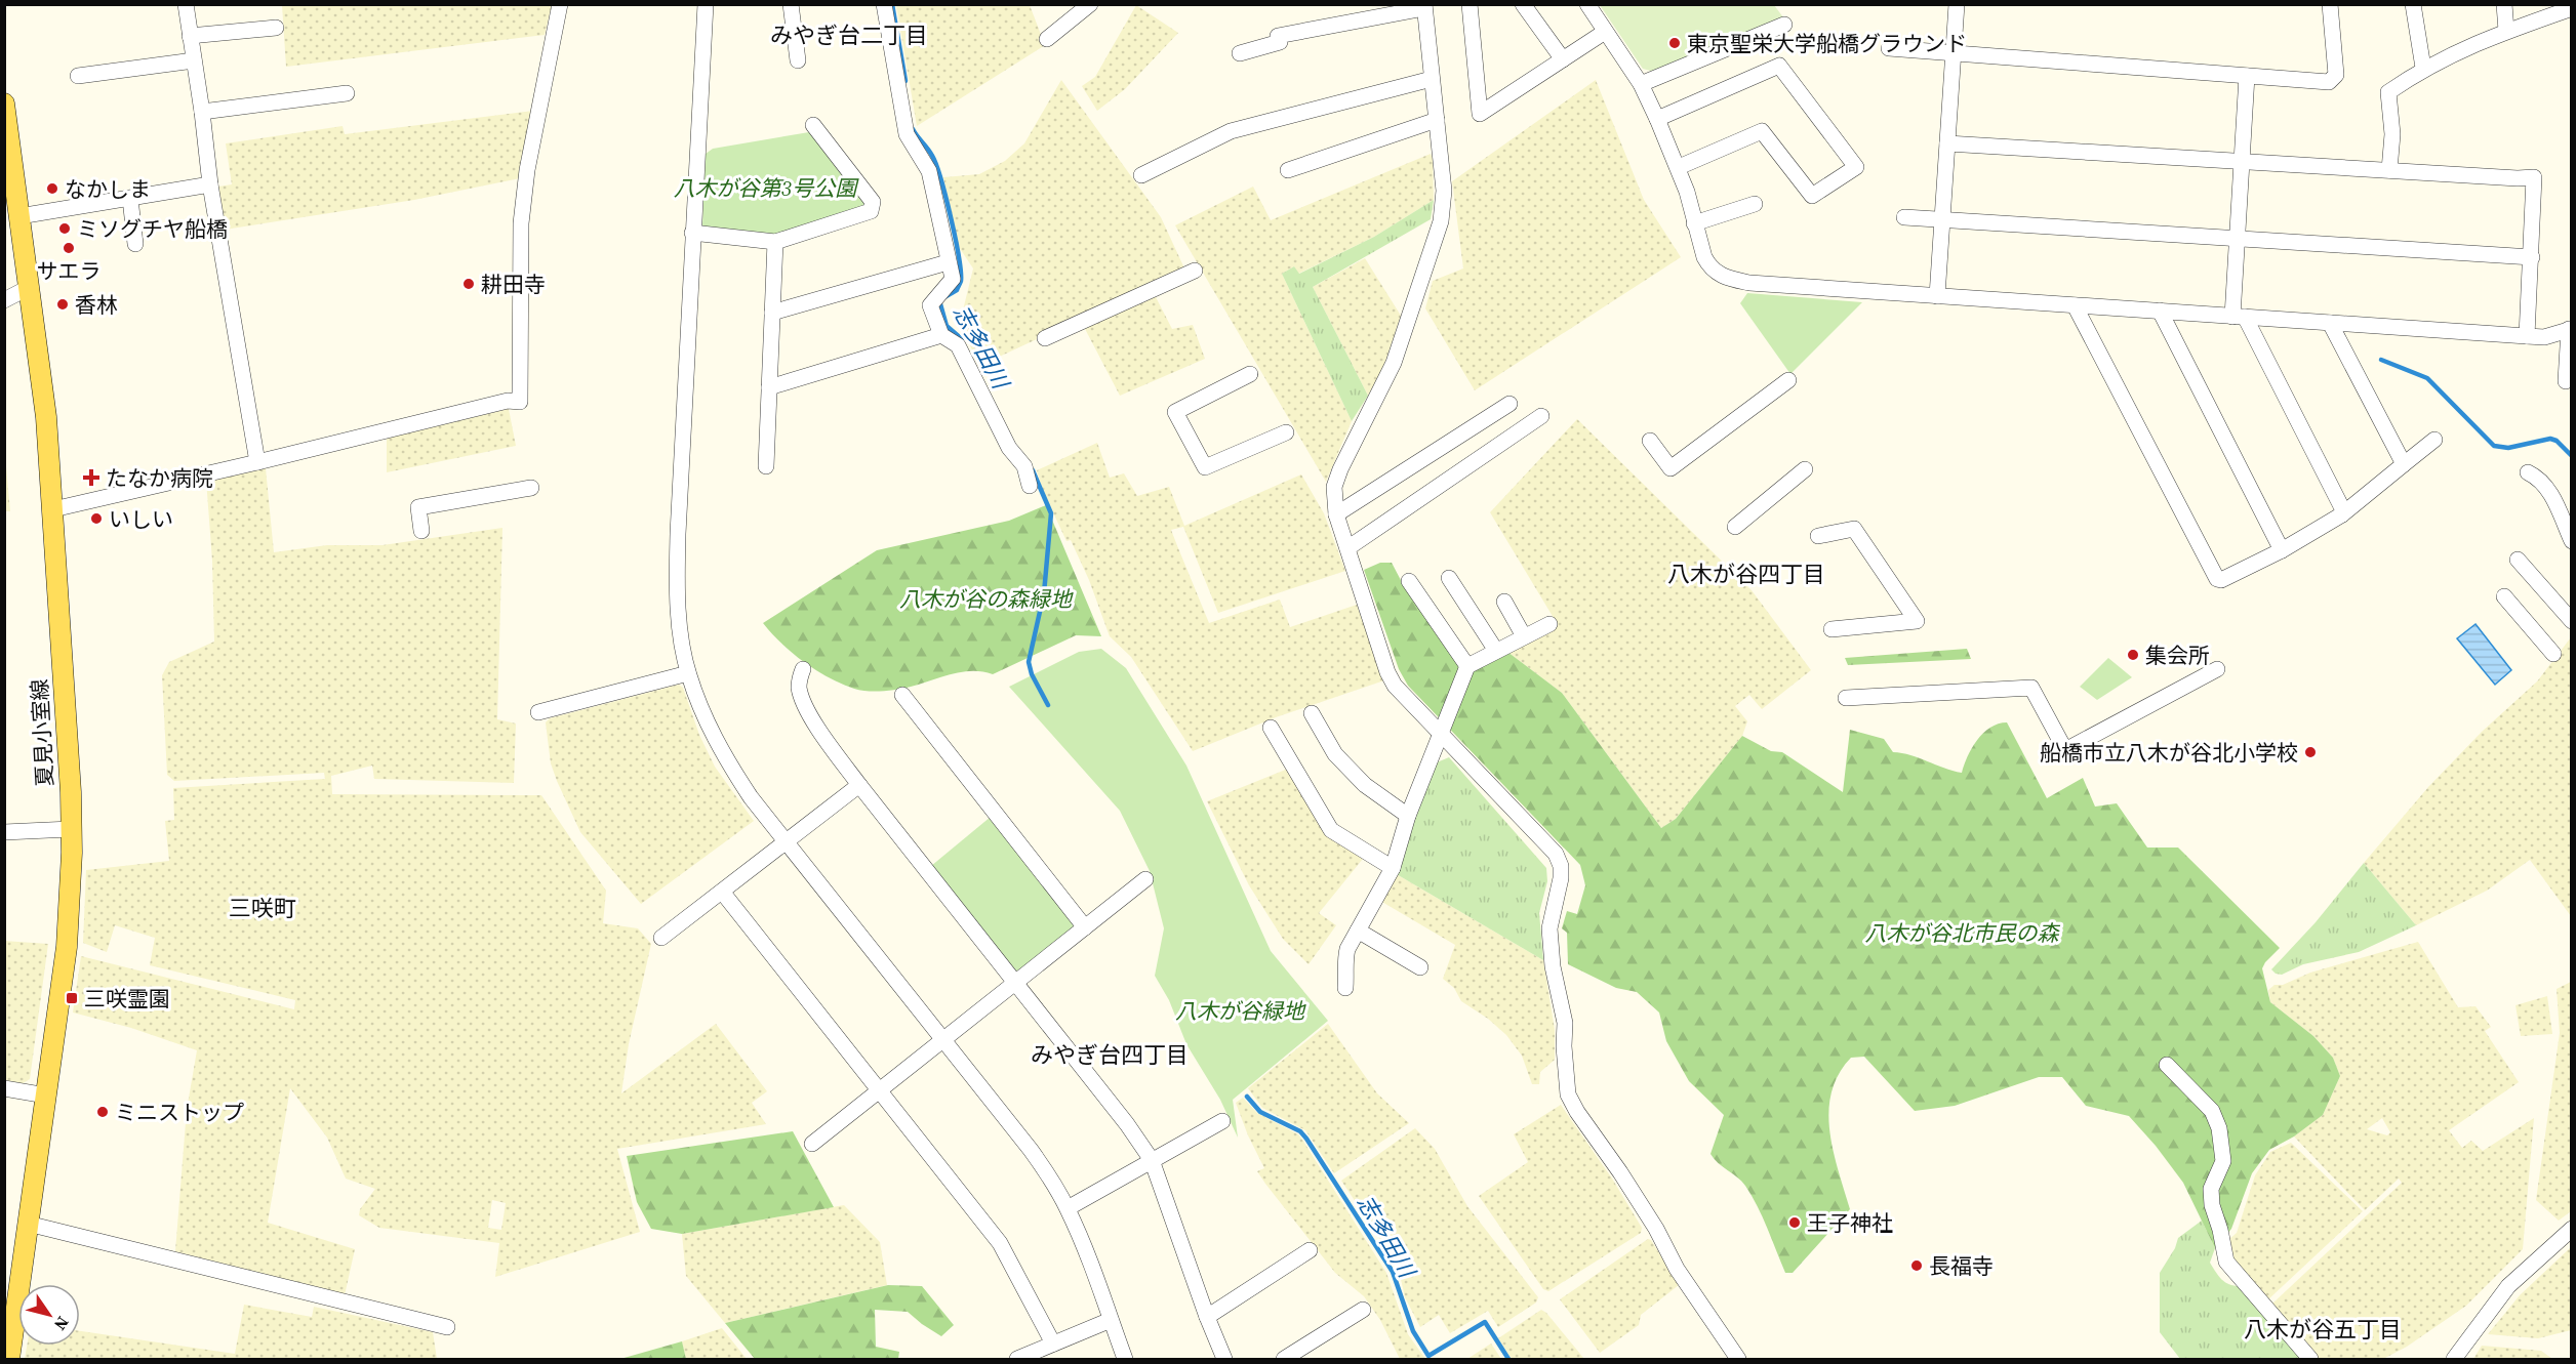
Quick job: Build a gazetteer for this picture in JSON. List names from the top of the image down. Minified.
{"streets":{"main road":["夏見小室線"]},"districts":["みやぎ台二丁目","八木が谷四丁目","三咲町","みやぎ台四丁目","八木が谷五丁目"],"water":["志多田川"],"parks":["八木が谷第3号公園","八木が谷の森緑地","八木が谷北市民の森","八木が谷緑地"],"places":{"other":["東京聖栄大学船橋グラウンド","なかしま","ミソグチヤ船橋","サエラ","耕田寺","香林","いしい","集会所","船橋市立八木が谷北小学校","ミニストップ","王子神社","長福寺"],"health":["たなか病院"],"transit":["三咲霊園"]},"north":"bottom right"}
